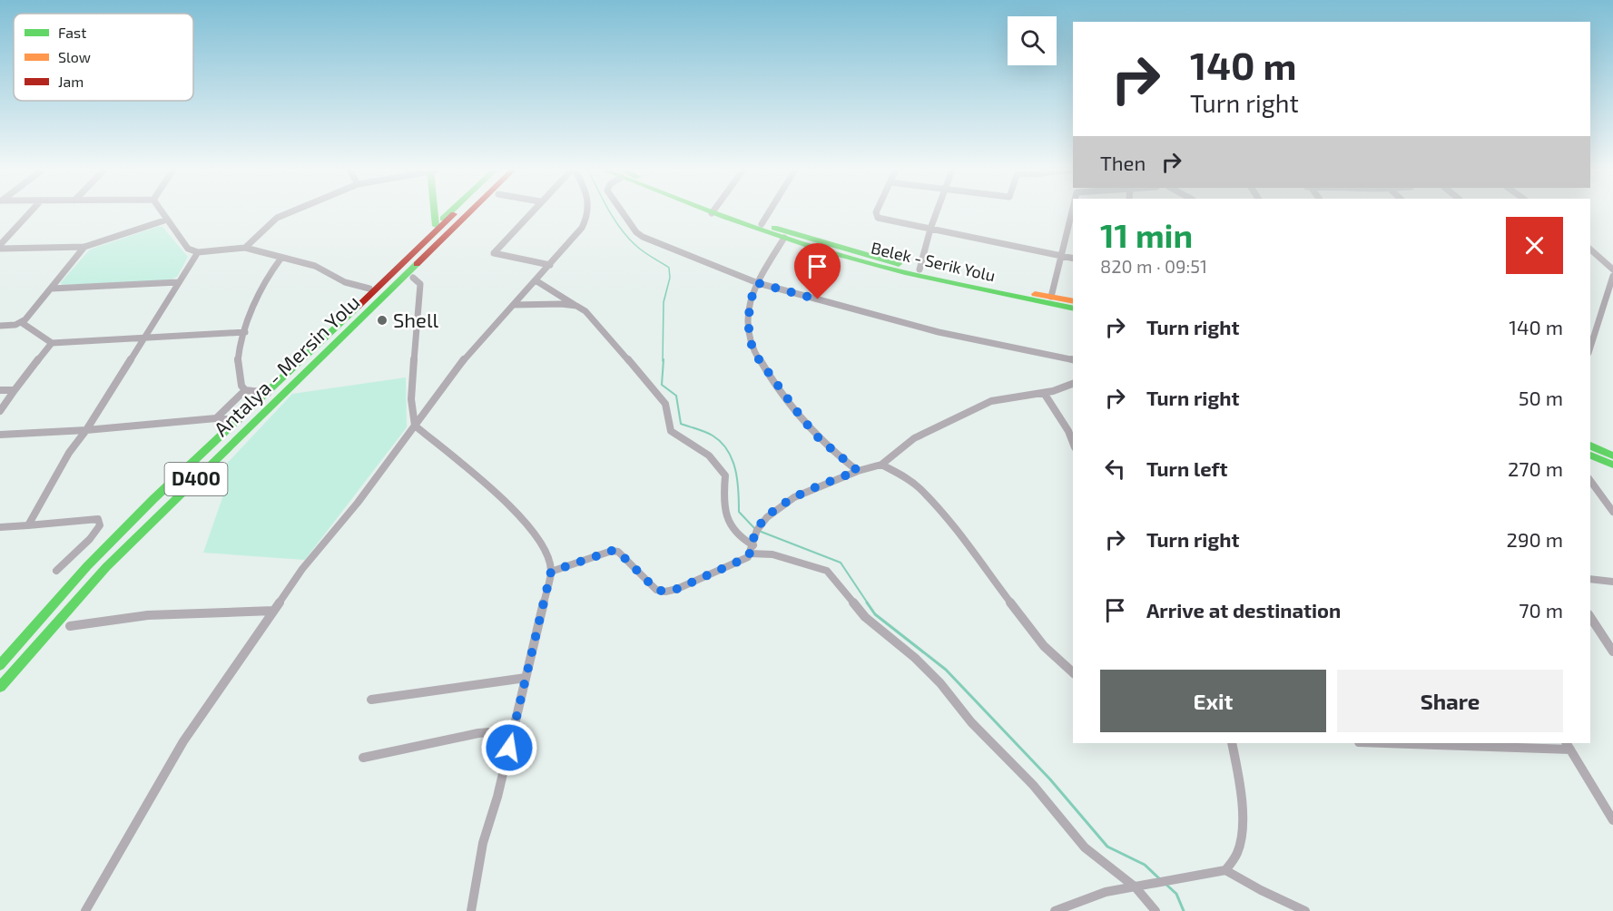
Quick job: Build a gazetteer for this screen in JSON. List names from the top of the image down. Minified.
{"streets":{"main road":["Belek - Serik Yolu","Antalya - Mersin Yolu","D400"]},"places":["Shell"],"legend":["Fast","Slow","Jam"],"page":{"turn":["140 m","Turn right"],"then":"Then","heading":["11 min","820 m · 09:51"],"list":[{"name":"Turn right","value":"140 m"},{"name":"Turn right","value":"50 m"},{"name":"Turn left","value":"270 m"},{"name":"Turn right","value":"290 m"},{"name":"Arrive at destination","value":"70 m"}],"buttons":["Exit","Share"]}}
